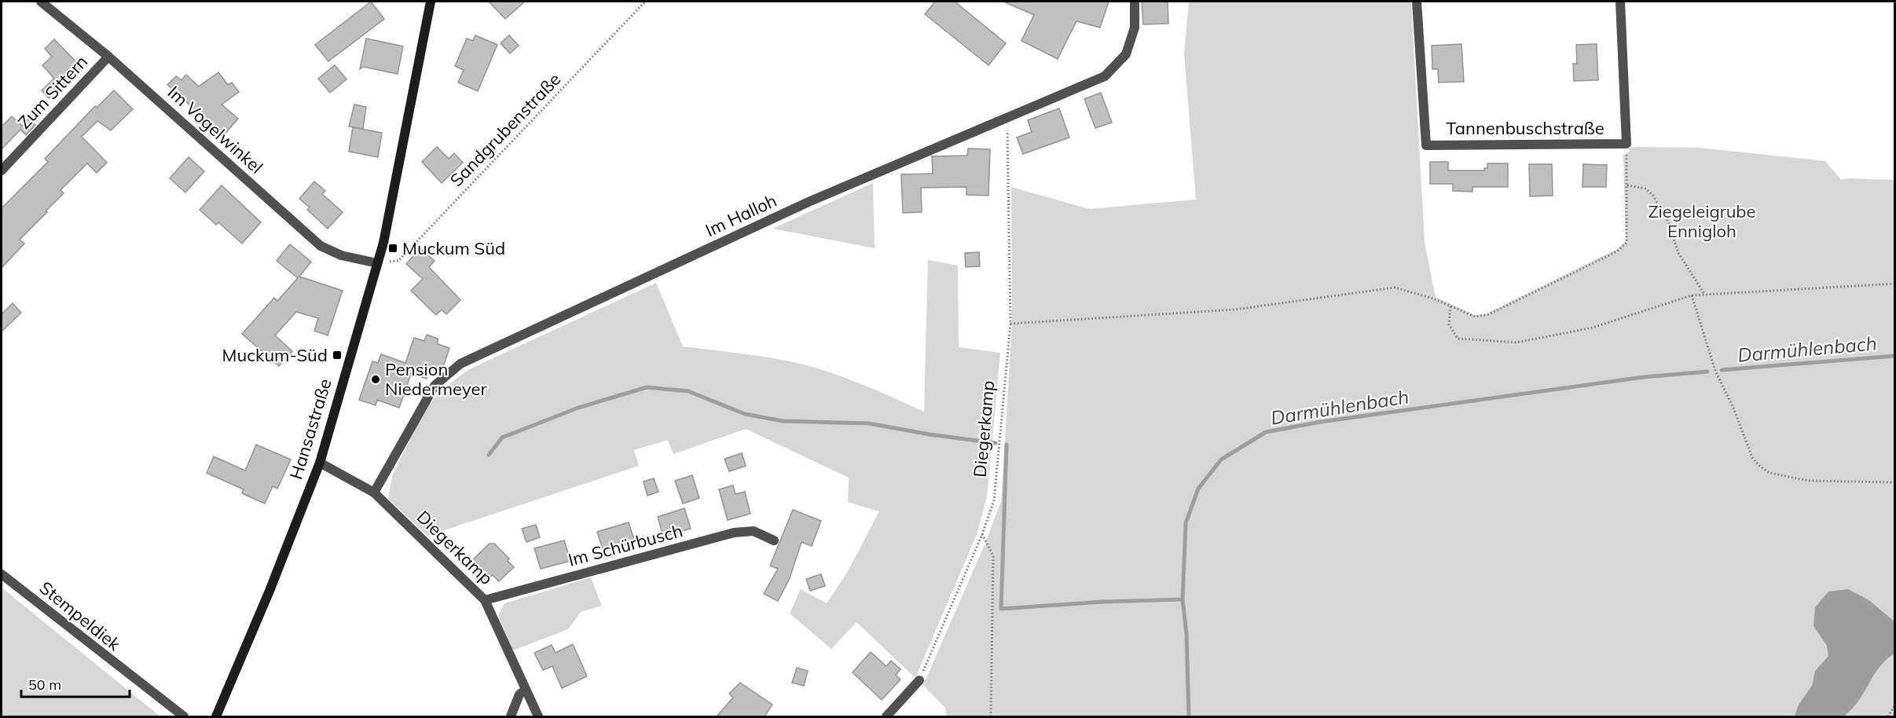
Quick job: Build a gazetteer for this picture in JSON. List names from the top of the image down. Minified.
{"streets":{"main road":["Hansastraße"],"street":["Zum Sittern","Tannenbuschstraße","Im Vogelwinkel","Im Halloh","Diegerkamp","Im Schürbusch","Stempeldiek"],"path":["Sandgrubenstraße"]},"crossings":[["Zum Sittern","Im Vogelwinkel"],["Im Vogelwinkel","Sandgrubenstraße"],["Im Vogelwinkel","Hansastraße"],["Sandgrubenstraße","Hansastraße"],["Im Halloh","Diegerkamp"],["Hansastraße","Diegerkamp"],["Diegerkamp","Im Schürbusch"]],"water":["Darmühlenbach"],"parks":["Ziegeleigrube Ennigloh"],"places":{"transit":["Muckum Süd","Muckum-Süd"],"other":["Pension Niedermeyer"]},"scale_bar":"50 m"}
